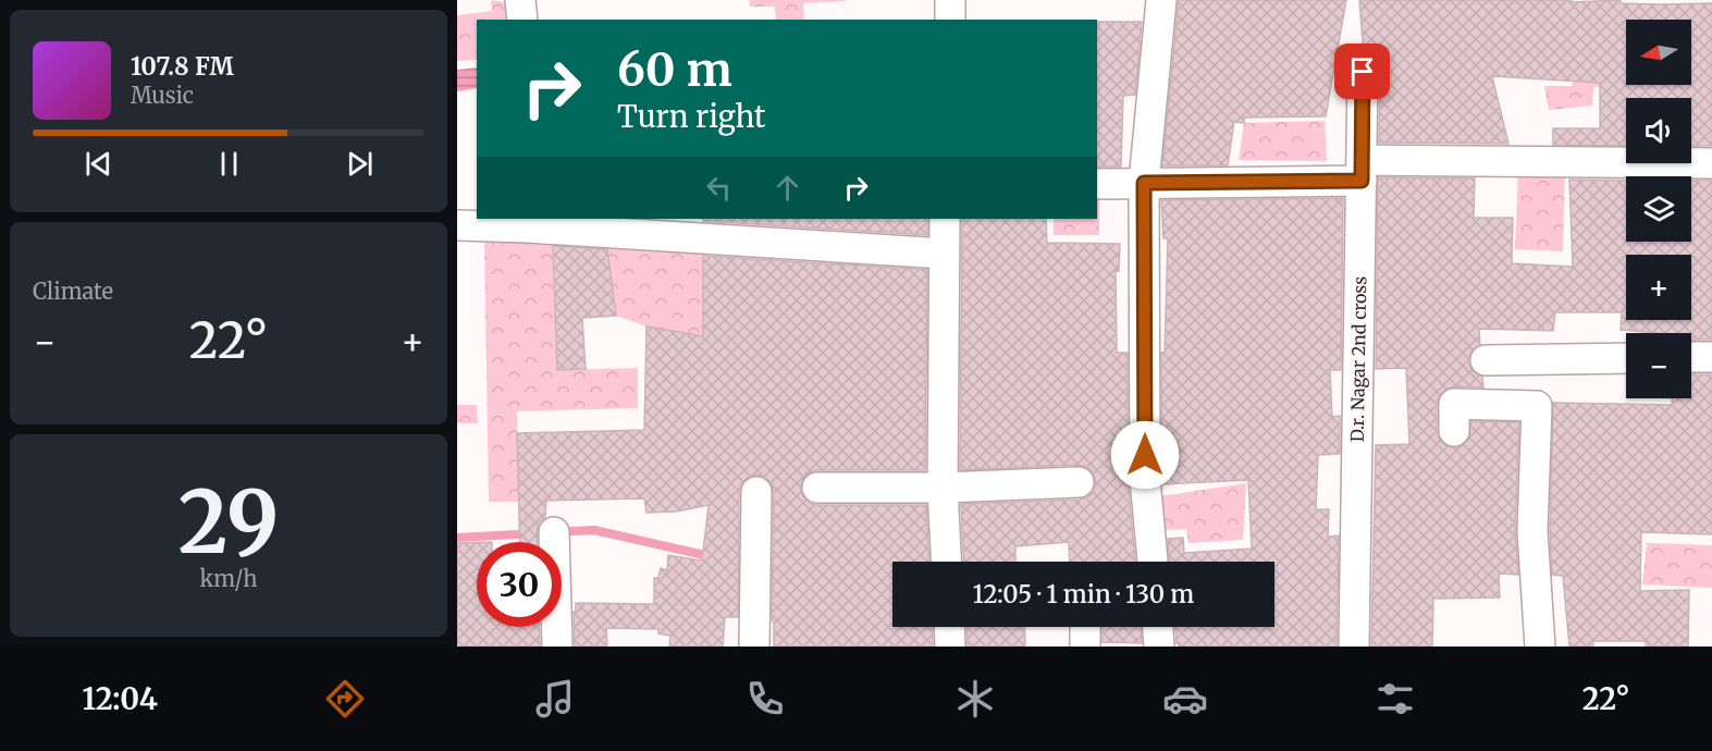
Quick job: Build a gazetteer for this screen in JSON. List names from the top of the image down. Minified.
{"streets":{"street":["D.r. Nagar 2nd cross"]},"north":"left","page":{"map_buttons":["+","−"],"turn":["60 m","Turn right"],"song":["107.8 FM","Music"],"tile":["Climate",["29","km/h"]],"heat":["−","22°","+"],"limit":"30","trip":"12:05 · 1 min · 130 m","tabs":["12:04","22°"]}}
